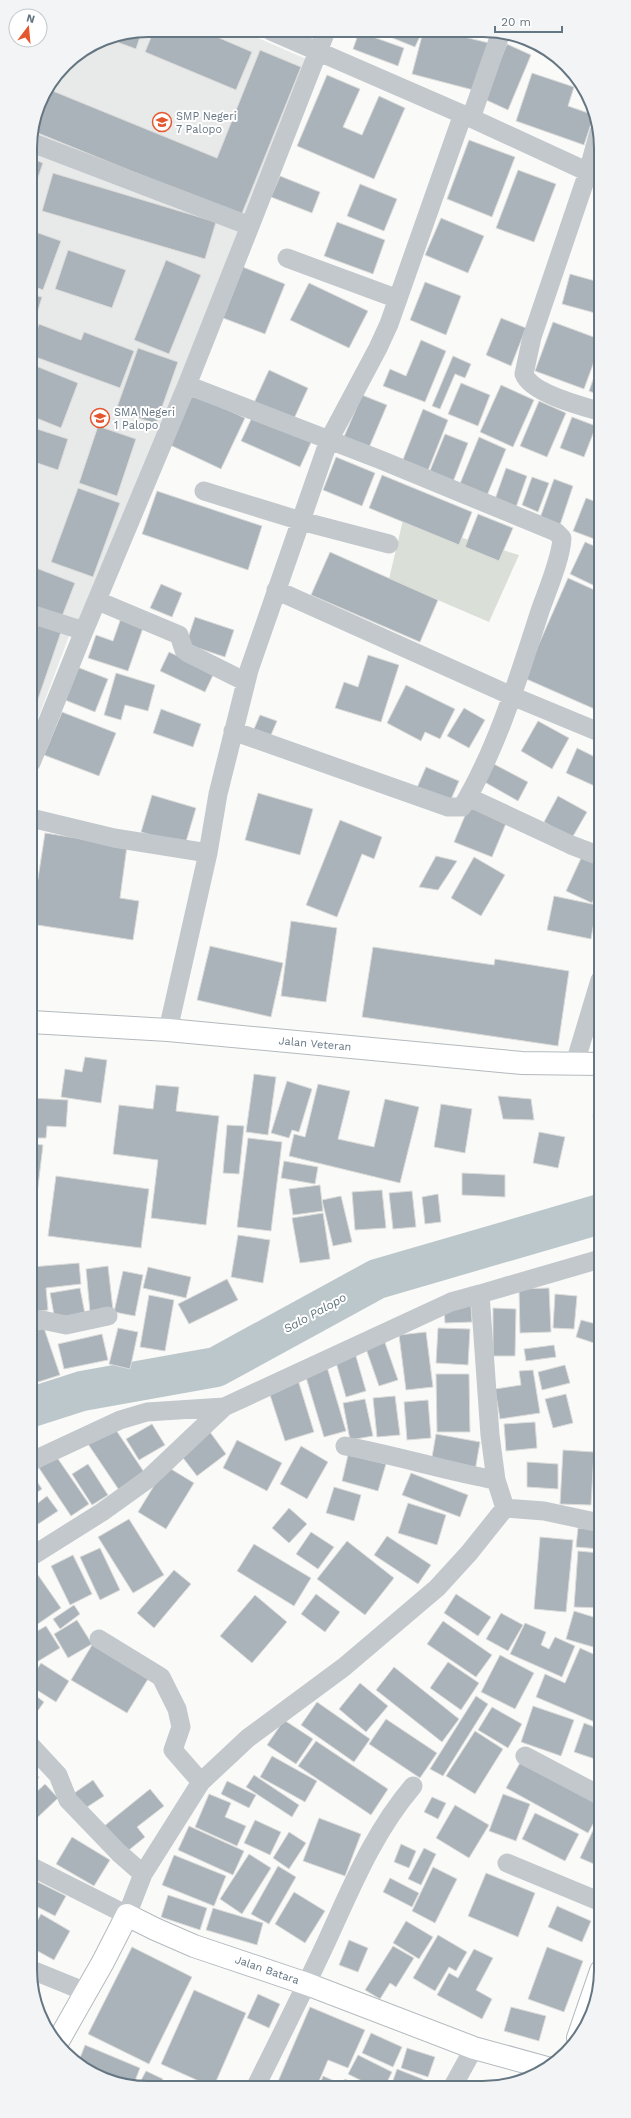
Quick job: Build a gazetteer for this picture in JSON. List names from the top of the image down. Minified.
{"streets":{"main road":["Jalan Veteran","Jalan Batara"]},"water":["Salo Palopo"],"places":{"school or university":["SMP Negeri 7 Palopo","SMA Negeri 1 Palopo"]},"scale_bar":"20 m","north":"top"}
